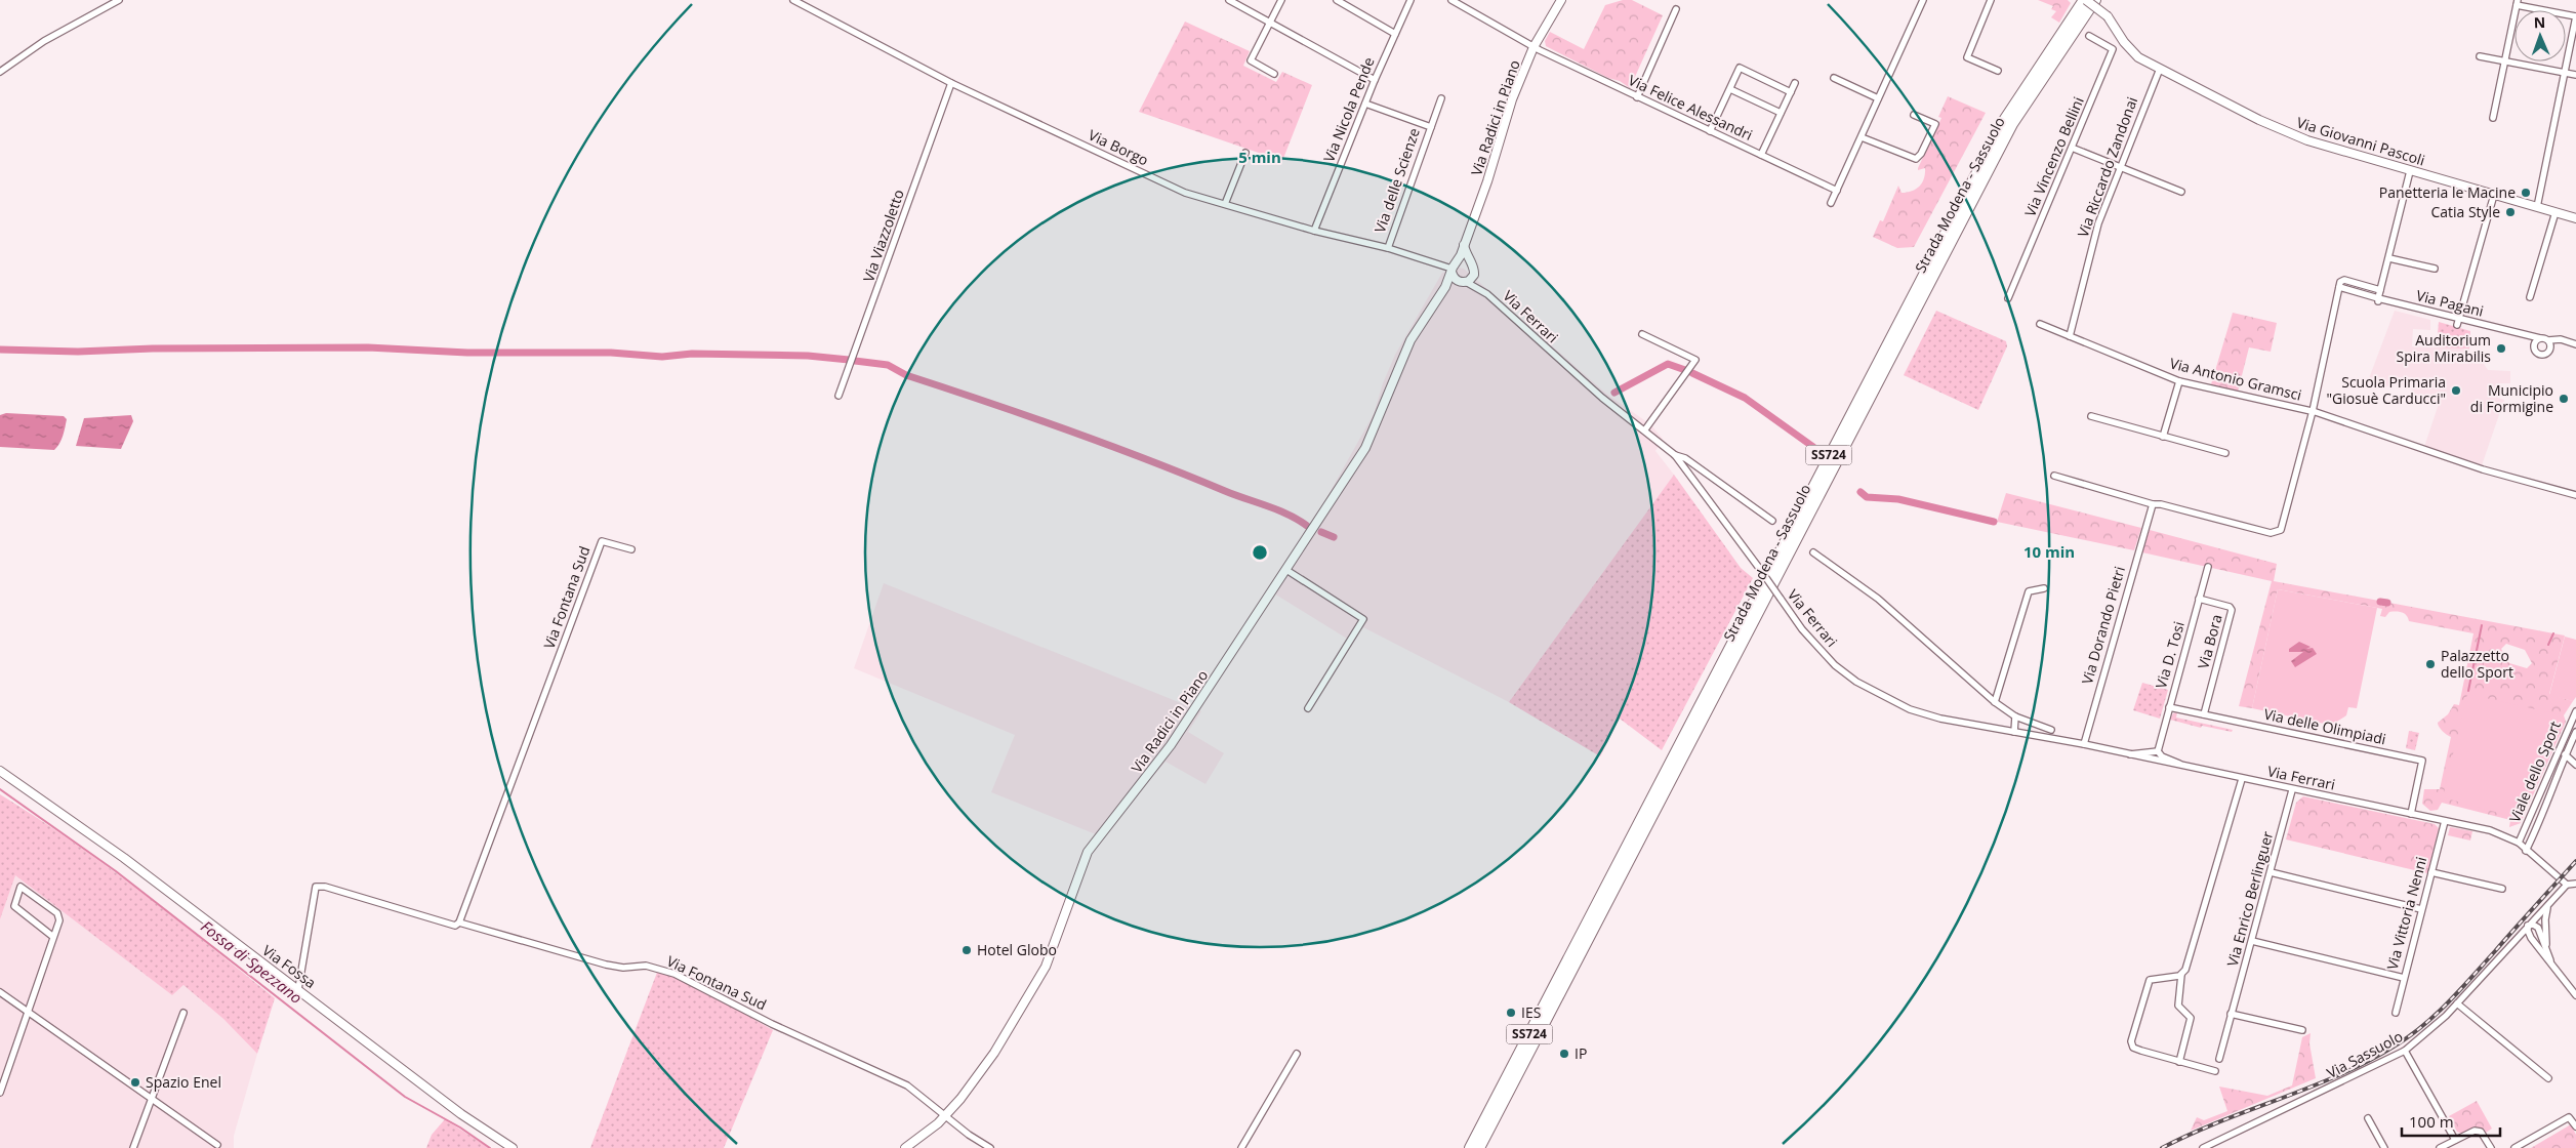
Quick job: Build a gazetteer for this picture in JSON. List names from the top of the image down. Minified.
{"streets":{"highway":["Strada Modena - Sassuolo","SS724"],"street":["Via Felice Alessandri","Via Nicola Pende","Via Radici in Piano","Via Giovanni Pascoli","Via Borgo","Via Vincenzo Bellini","Via Riccardo Zandonai","Via delle Scienze","Via Viazzoletto","Via Pagani","Via Ferrari","Via Antonio Gramsci","Via Fontana Sud","Via Dorando Pietri","Via Bora","Via D. Tosi","Via delle Olimpiadi","Viale dello Sport","Via Enrico Berlinguer","Via Vittoria Nenni","Via Fossa","Via Sassuolo"]},"crossings":[["Via Felice Alessandri","Via Radici in Piano"],["Via Nicola Pende","Via Borgo"],["Via Nicola Pende","Via delle Scienze"],["Via Radici in Piano","Via Borgo"],["Via Radici in Piano","Via Ferrari"],["Via Radici in Piano","Via Fontana Sud"],["Via Giovanni Pascoli","Via Riccardo Zandonai"],["Via Giovanni Pascoli","Strada Modena - Sassuolo"],["Via Borgo","Via delle Scienze"],["Via Borgo","Via Viazzoletto"],["Via Borgo","Via Ferrari"],["Via Riccardo Zandonai","Via Antonio Gramsci"],["Via Ferrari","Via Dorando Pietri"],["Via Ferrari","Via delle Olimpiadi"],["Via Ferrari","Viale dello Sport"],["Via Ferrari","Via Enrico Berlinguer"],["Via Ferrari","Via Vittoria Nenni"],["Via Ferrari","Via Sassuolo"],["Via Fontana Sud","Via Fossa"],["Via Bora","Via D. Tosi"],["Via Bora","Via delle Olimpiadi"],["Via D. Tosi","Via delle Olimpiadi"]],"water":["Fossa di Spezzano"],"places":["Panetteria le Macine","Catia Style","Auditorium Spira Mirabilis","Scuola Primaria \"Giosuè Carducci\"","Municipio di Formigine","Palazzetto dello Sport","Hotel Globo","IES","IP","Spazio Enel"],"scale_bar":"100 m","north":"top","rings":["5 min","10 min"]}
